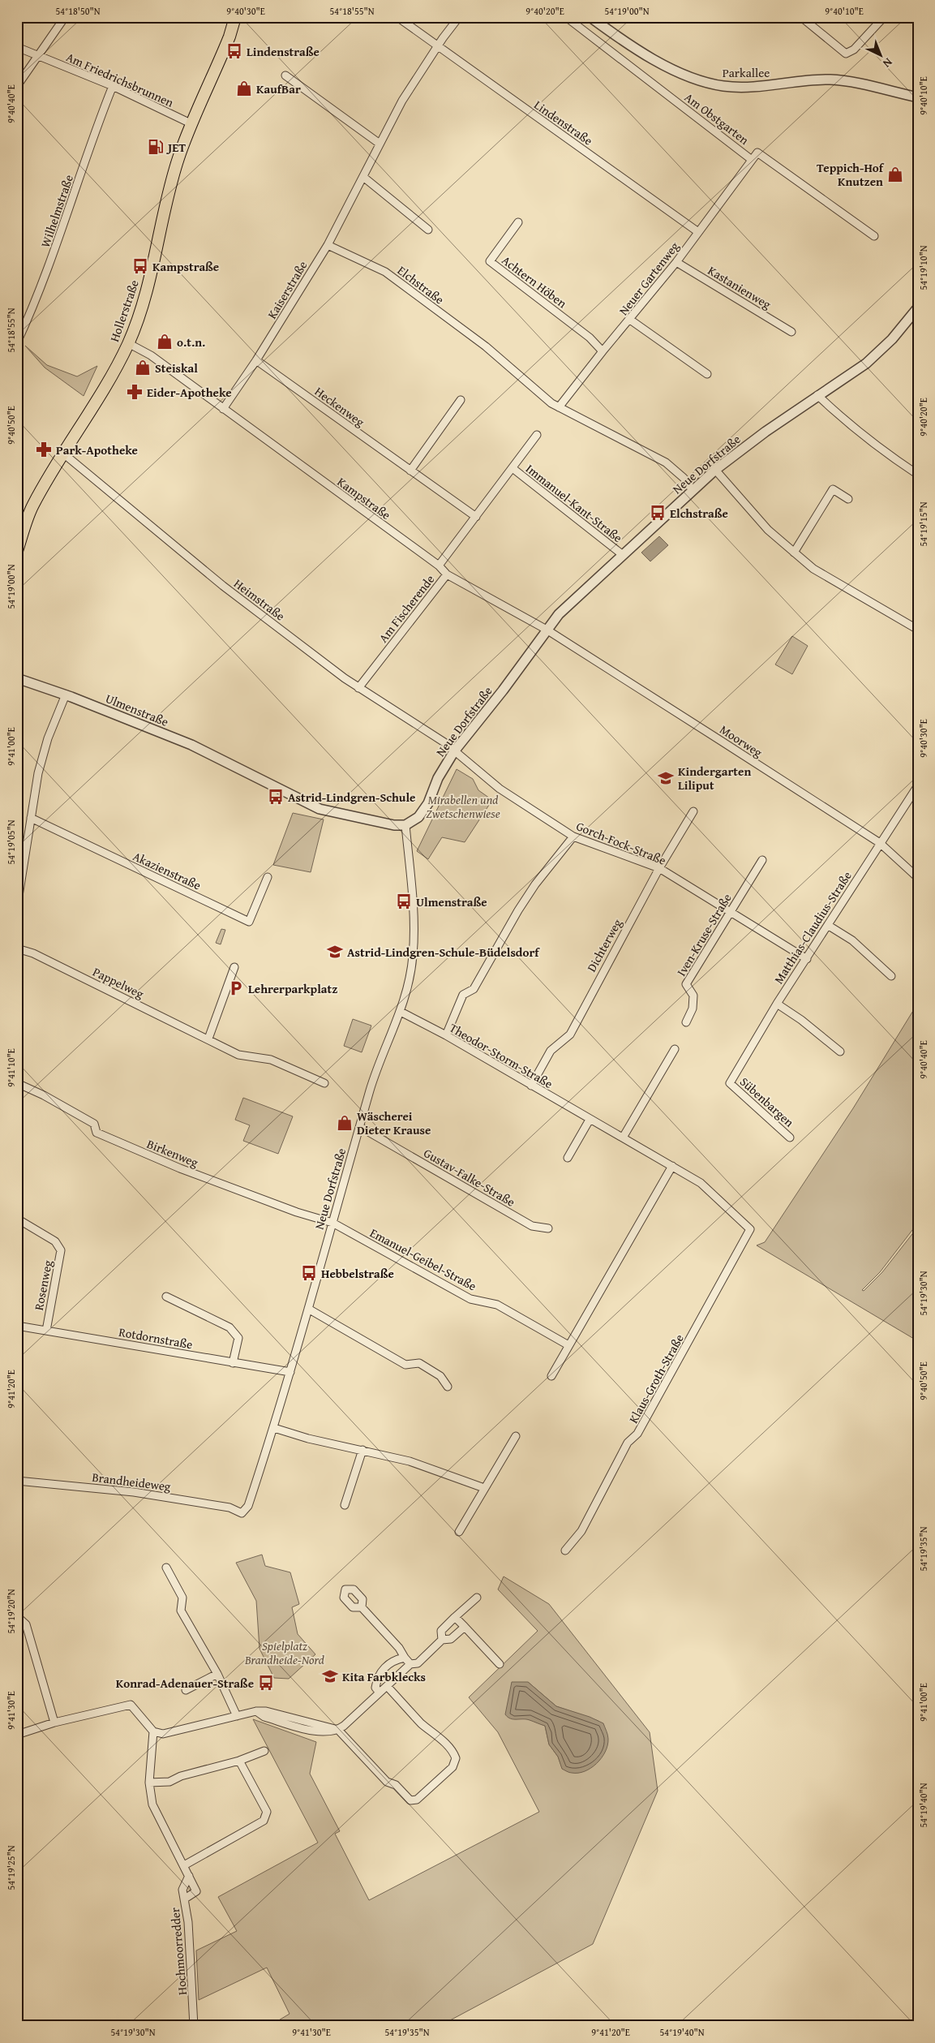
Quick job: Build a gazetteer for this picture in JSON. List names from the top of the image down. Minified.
{"streets":{"main road":["Hollerstraße"],"street":["Parkallee","Am Friedrichsbrunnen","Am Obstgarten","Lindenstraße","Wilhelmstraße","Neuer Gartenweg","Achtern Höben","Elchstraße","Kastanienweg","Kaiserstraße","Heckenweg","Neue Dorfstraße","Kampstraße","Immanuel-Kant-Straße","Heimstraße","Am Fischerende","Ulmenstraße","Moorweg","Gorch-Fock-Straße","Akazienstraße","Matthias-Claudius-Straße","Iven-Kruse-Straße","Dichterweg","Pappelweg","Theodor-Storm-Straße","Sübenbargen","Birkenweg","Gustav-Falke-Straße","Emanuel-Geibel-Straße","Rosenweg","Rotdornstraße","Klaus-Groth-Straße","Brandheideweg","Hochmoorredder"]},"crossings":[["Am Friedrichsbrunnen","Wilhelmstraße"],["Am Friedrichsbrunnen","Hollerstraße"],["Am Obstgarten","Neuer Gartenweg"],["Lindenstraße","Neuer Gartenweg"],["Lindenstraße","Kaiserstraße"],["Neuer Gartenweg","Achtern Höben"],["Neuer Gartenweg","Elchstraße"],["Neuer Gartenweg","Kastanienweg"],["Elchstraße","Kaiserstraße"],["Elchstraße","Neue Dorfstraße"],["Kaiserstraße","Heckenweg"],["Kaiserstraße","Kampstraße"],["Hollerstraße","Kampstraße"],["Hollerstraße","Heimstraße"],["Neue Dorfstraße","Immanuel-Kant-Straße"],["Neue Dorfstraße","Heimstraße"],["Neue Dorfstraße","Am Fischerende"],["Neue Dorfstraße","Ulmenstraße"],["Neue Dorfstraße","Moorweg"],["Neue Dorfstraße","Gorch-Fock-Straße"],["Neue Dorfstraße","Theodor-Storm-Straße"],["Neue Dorfstraße","Birkenweg"],["Neue Dorfstraße","Gustav-Falke-Straße"],["Neue Dorfstraße","Emanuel-Geibel-Straße"],["Neue Dorfstraße","Rotdornstraße"],["Neue Dorfstraße","Brandheideweg"],["Kampstraße","Am Fischerende"],["Heimstraße","Am Fischerende"],["Heimstraße","Gorch-Fock-Straße"],["Am Fischerende","Moorweg"],["Moorweg","Matthias-Claudius-Straße"],["Gorch-Fock-Straße","Matthias-Claudius-Straße"],["Gorch-Fock-Straße","Iven-Kruse-Straße"],["Gorch-Fock-Straße","Dichterweg"],["Matthias-Claudius-Straße","Sübenbargen"],["Dichterweg","Theodor-Storm-Straße"],["Theodor-Storm-Straße","Klaus-Groth-Straße"],["Birkenweg","Emanuel-Geibel-Straße"],["Rosenweg","Rotdornstraße"]],"parks":["Mirabellen und Zwetschenwiese","Spielplatz Brandheide-Nord"],"places":{"bus stop":["Lindenstraße","Kampstraße","Elchstraße","Astrid-Lindgren-Schule","Ulmenstraße","Hebbelstraße","Konrad-Adenauer-Straße"],"shop":["KaufBar","Teppich-Hof Knutzen","o.t.n.","Steiskal","Wäscherei Dieter Krause"],"fuel station":["JET"],"pharmacy":["Eider-Apotheke","Park-Apotheke"],"school or university":["Kindergarten Liliput","Astrid-Lindgren-Schule-Büdelsdorf","Kita Farbklecks"],"parking":["Lehrerparkplatz"]},"north":"bottom right","coordinates":["54°18'50\"N","9°40'30\"E","54°18'55\"N","9°40'20\"E","54°19'00\"N","9°40'10\"E","9°40'40\"E","54°19'10\"N","9°40'50\"E","54°19'15\"N","9°41'00\"E","54°19'05\"N","9°41'10\"E","54°19'30\"N","9°41'20\"E","54°19'35\"N","54°19'20\"N","9°41'30\"E","54°19'40\"N","54°19'25\"N"]}
